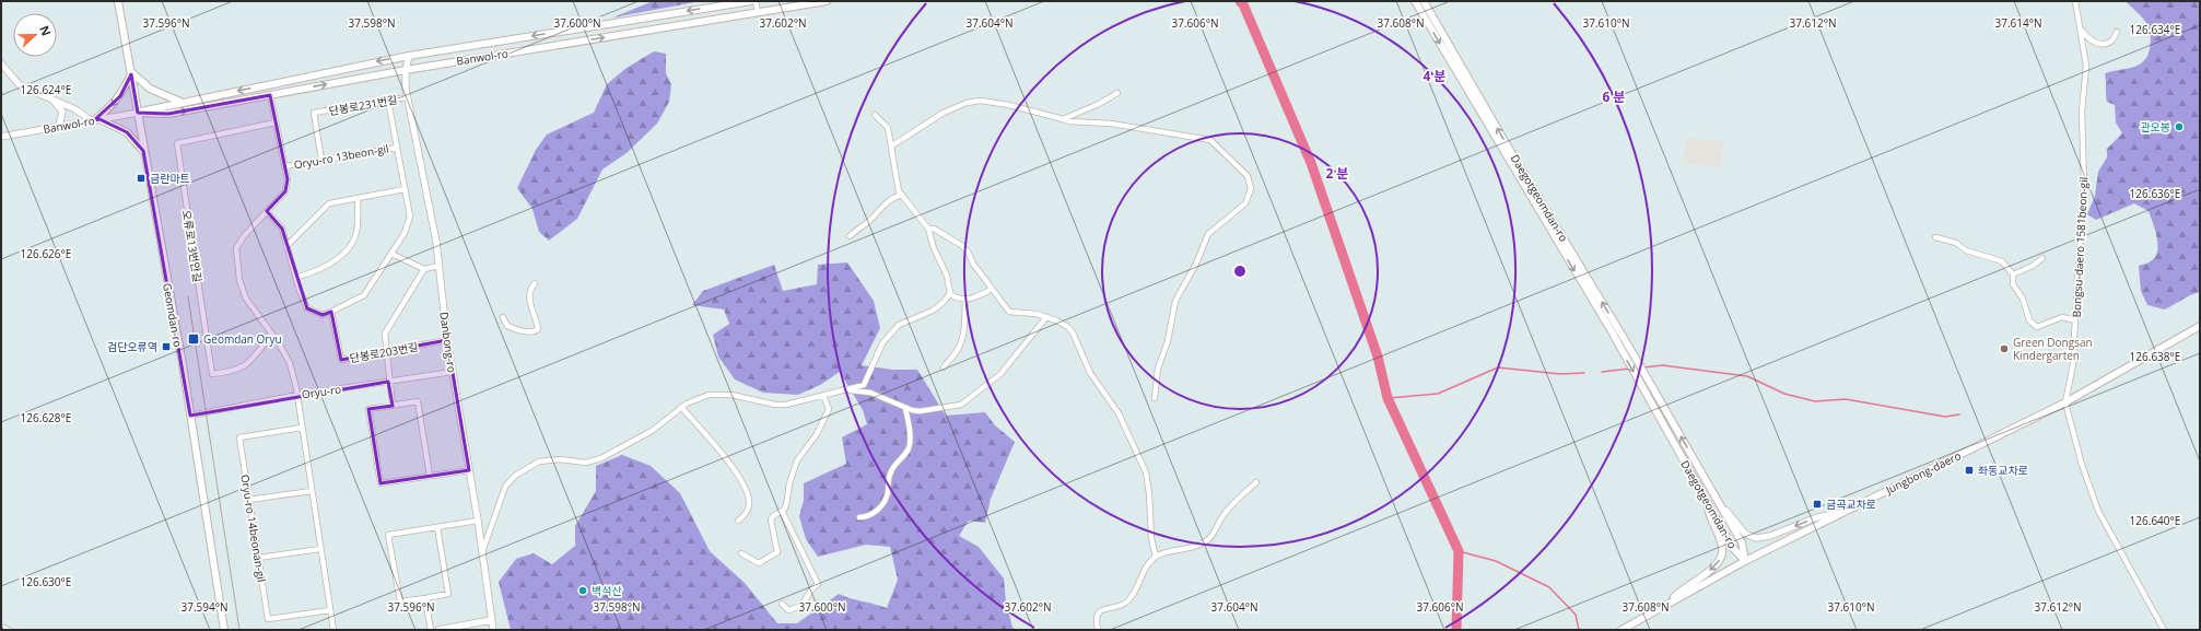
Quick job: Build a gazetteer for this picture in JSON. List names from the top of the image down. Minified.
{"streets":{"main road":["Banwol-ro","Daegotgeomdan-ro","Geomdan-ro","Jungbong-daero"],"street":["단봉로231번길","Oryu-ro 13beon-gil","오류로13번안길","Bongsu-daero 1581beon-gil","Danbong-ro","단봉로203번길","Oryu-ro","Oryu-ro 14beonan-gil"]},"crossings":[["Banwol-ro","Oryu-ro 13beon-gil"],["Banwol-ro","Geomdan-ro"],["Banwol-ro","Danbong-ro"],["단봉로231번길","Oryu-ro 13beon-gil"],["단봉로231번길","Danbong-ro"],["Oryu-ro 13beon-gil","오류로13번안길"],["Oryu-ro 13beon-gil","Oryu-ro"],["Oryu-ro 13beon-gil","Oryu-ro 14beonan-gil"],["Daegotgeomdan-ro","Jungbong-daero"],["Bongsu-daero 1581beon-gil","Jungbong-daero"],["Geomdan-ro","Oryu-ro"],["Danbong-ro","단봉로203번길"],["Danbong-ro","Oryu-ro"]],"places":{"other":["관오봉","Green Dongsan Kindergarten","백석산"],"transit":["금란마트","Geomdan Oryu","검단오류역","좌동교차로","금곡교차로"]},"north":"right","coordinates":["37.606°N","37.608°N","37.610°N","37.612°N","37.596°N","37.598°N","37.600°N","37.602°N","37.604°N","37.614°N","126.634°E","126.624°E","126.636°E","126.626°E","126.638°E","126.628°E","126.640°E","126.630°E","37.594°N"],"rings":["4 분","6 분","2 분"]}
